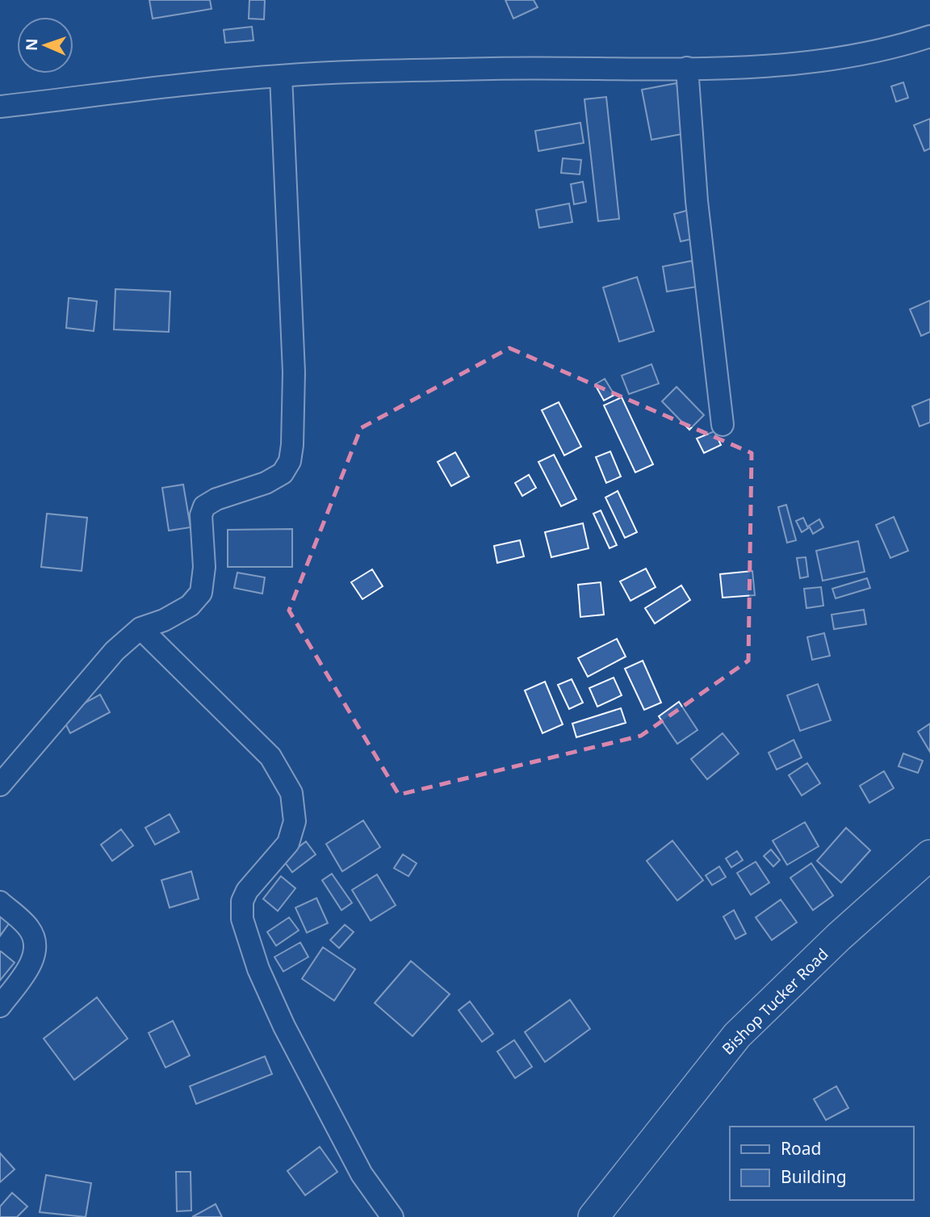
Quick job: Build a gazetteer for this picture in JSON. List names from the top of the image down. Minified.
{"streets":{"main road":["Bishop Tucker Road"]},"legend":["Road","Building"],"north":"left"}
